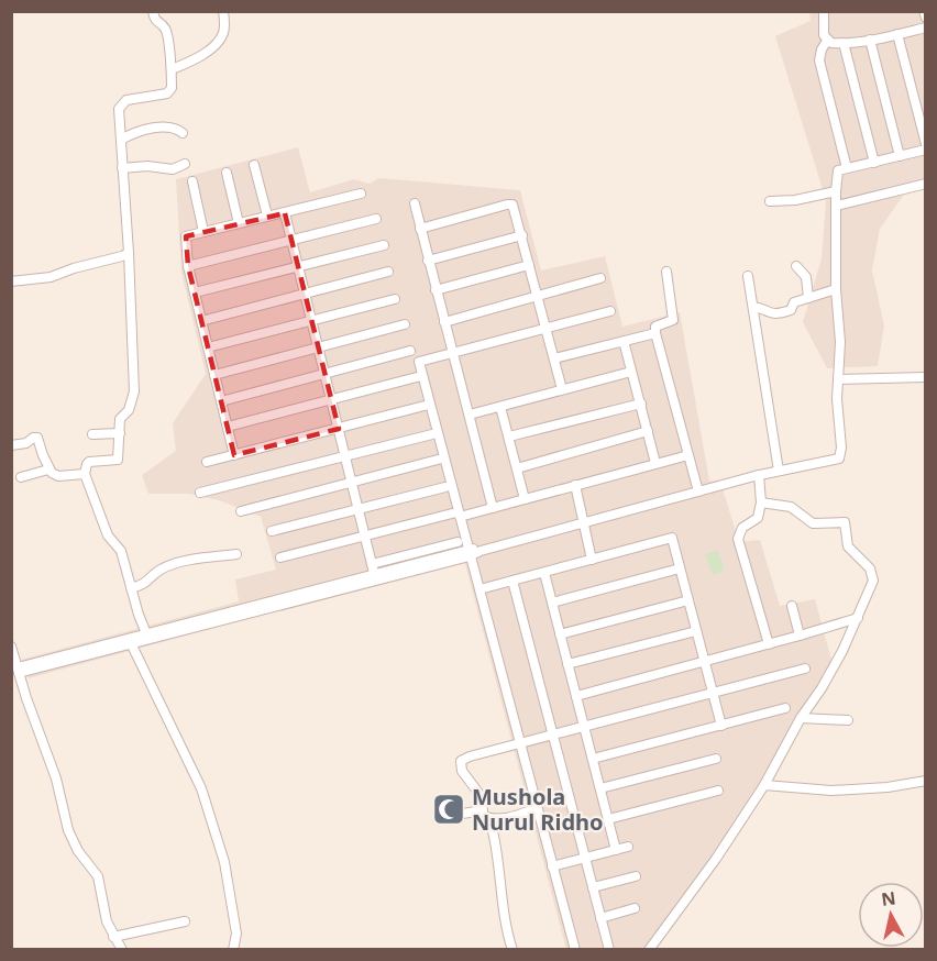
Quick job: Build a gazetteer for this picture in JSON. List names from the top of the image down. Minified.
{"places":{"mosque":["Mushola Nurul Ridho"]},"north":"top"}
